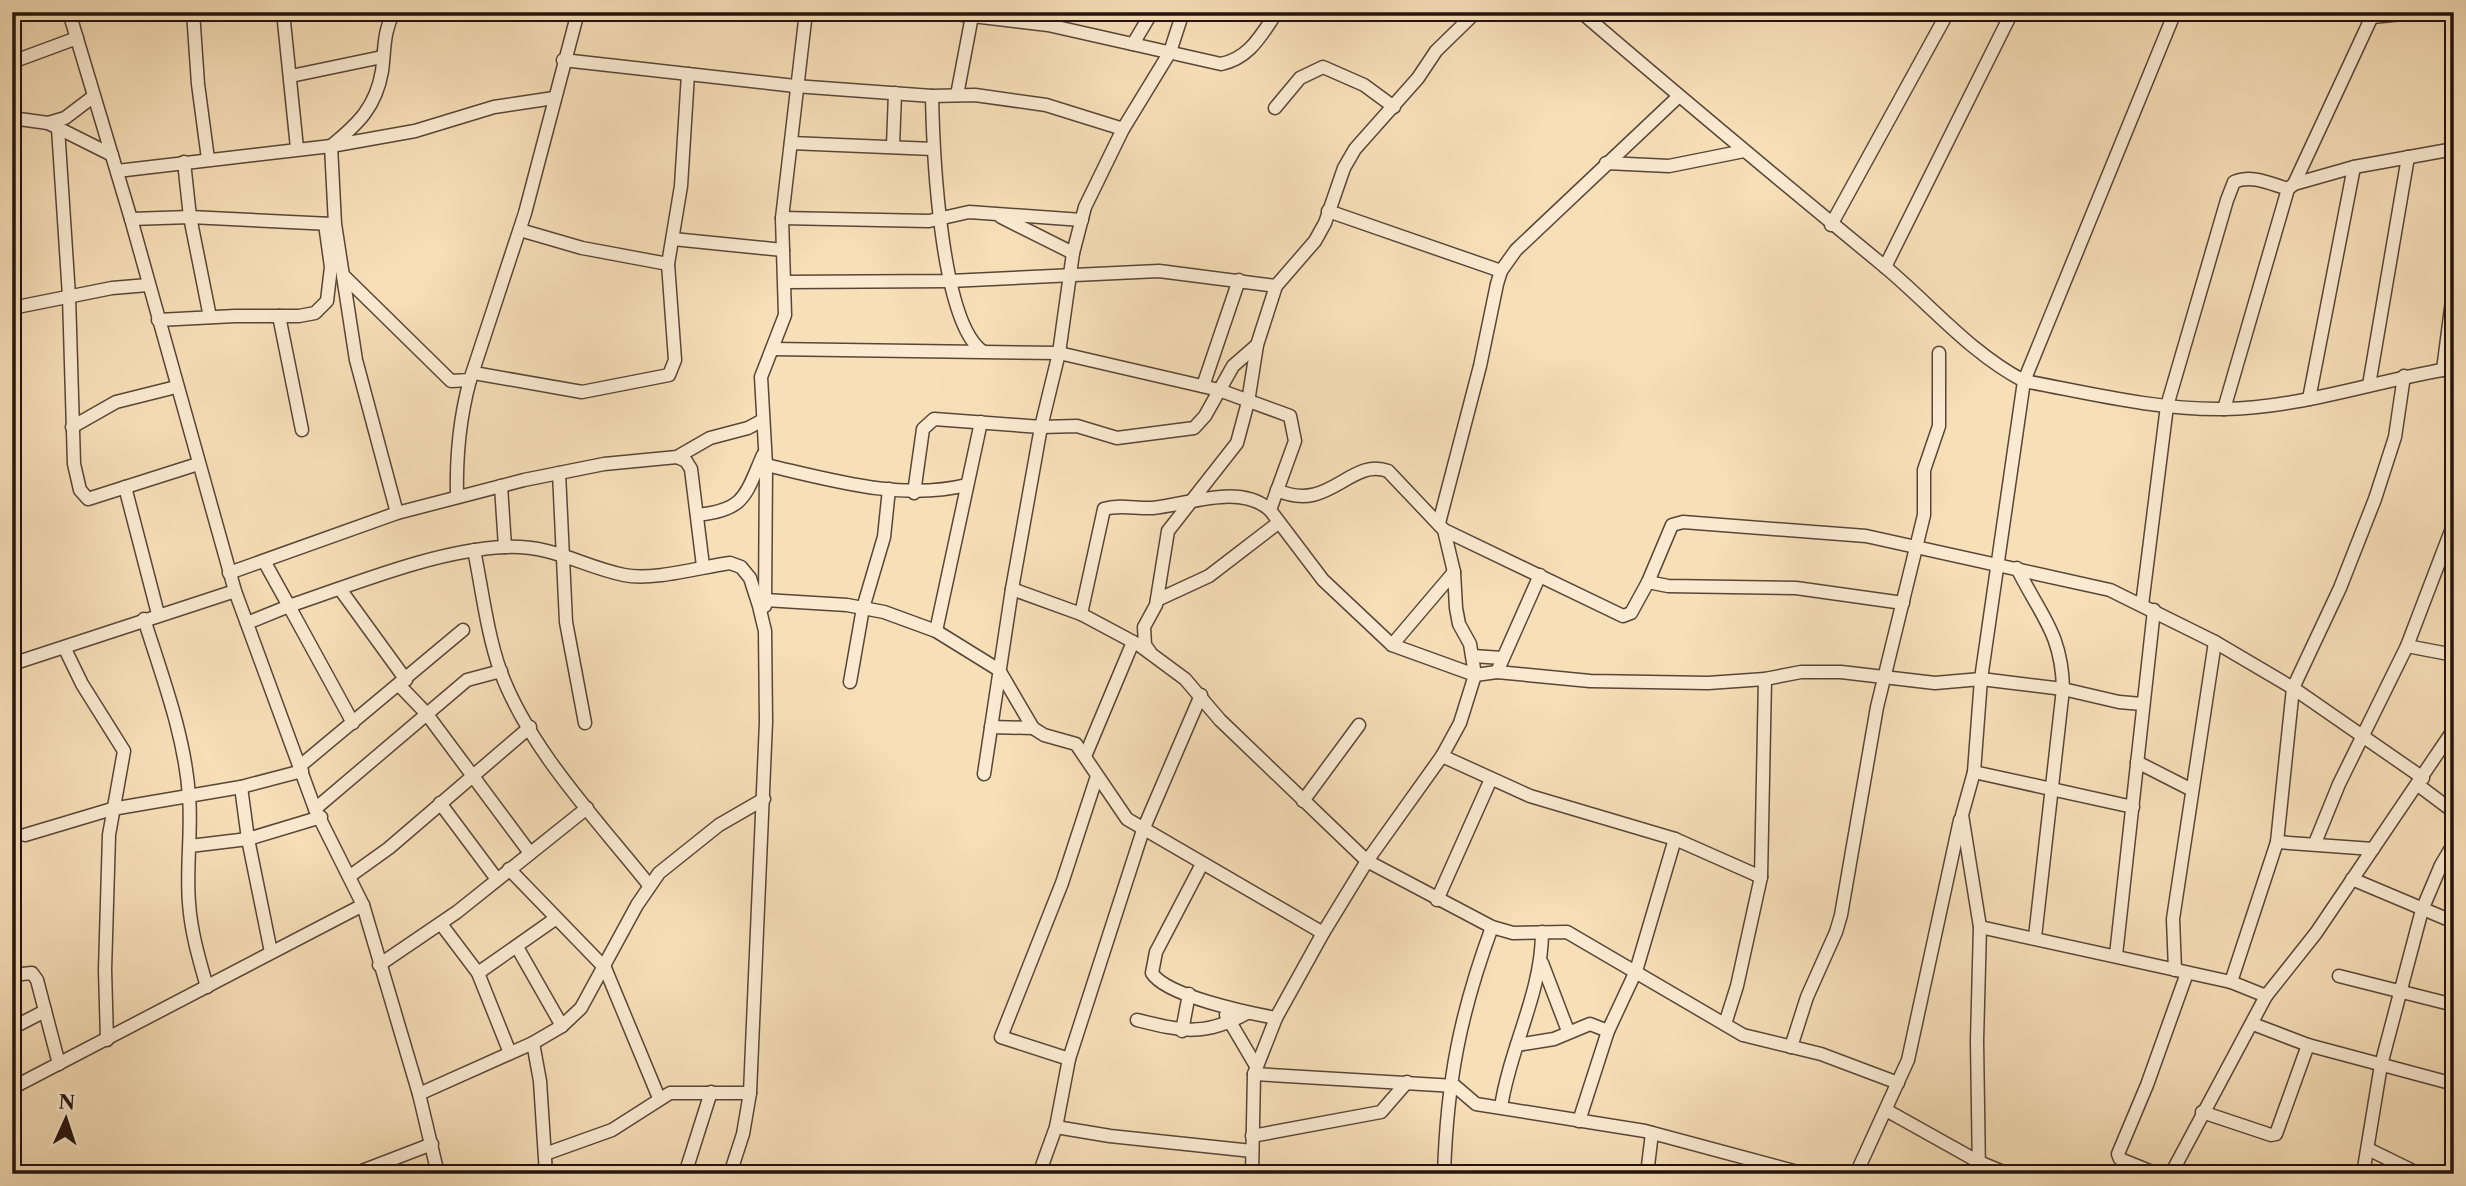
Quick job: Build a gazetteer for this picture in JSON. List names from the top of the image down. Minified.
{"north":"top"}
